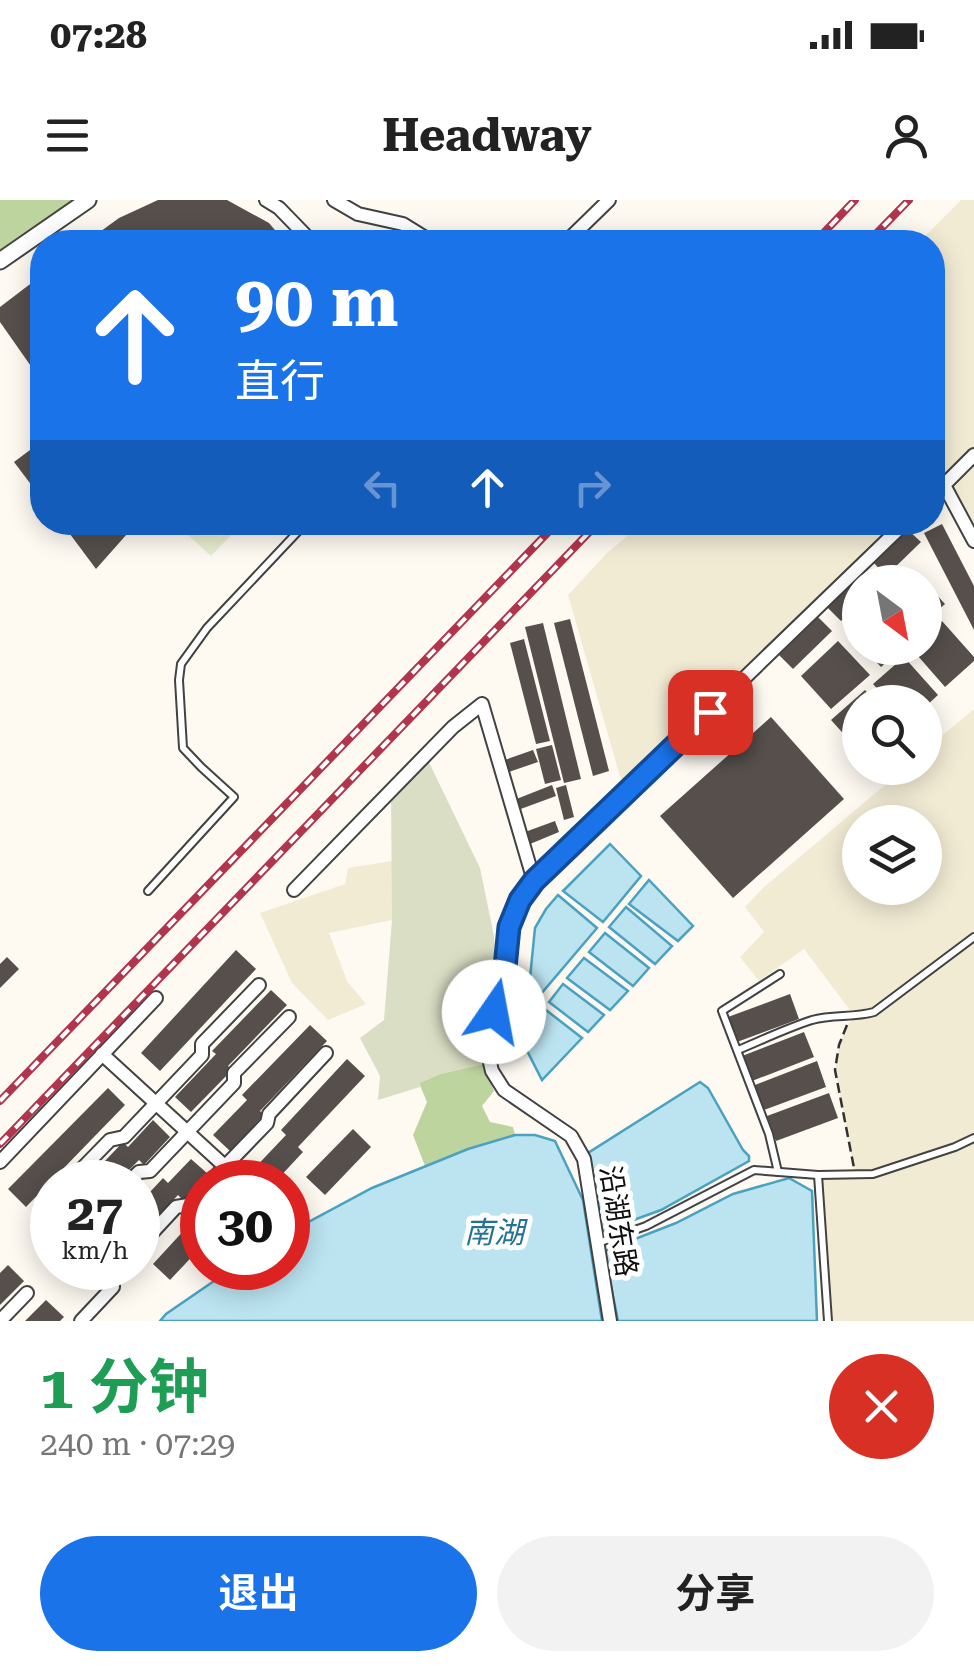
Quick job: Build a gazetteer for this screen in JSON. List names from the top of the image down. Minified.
{"streets":{"street":["沿湖东路"]},"water":["南湖"],"north":"bottom right","page":{"status":"07:28","header":"Headway","turn":["90 m","直行"],"speed":"27 km/h","limit":"30","heading":["1 分钟","240 m · 07:29"],"buttons":["退出","分享"]}}
